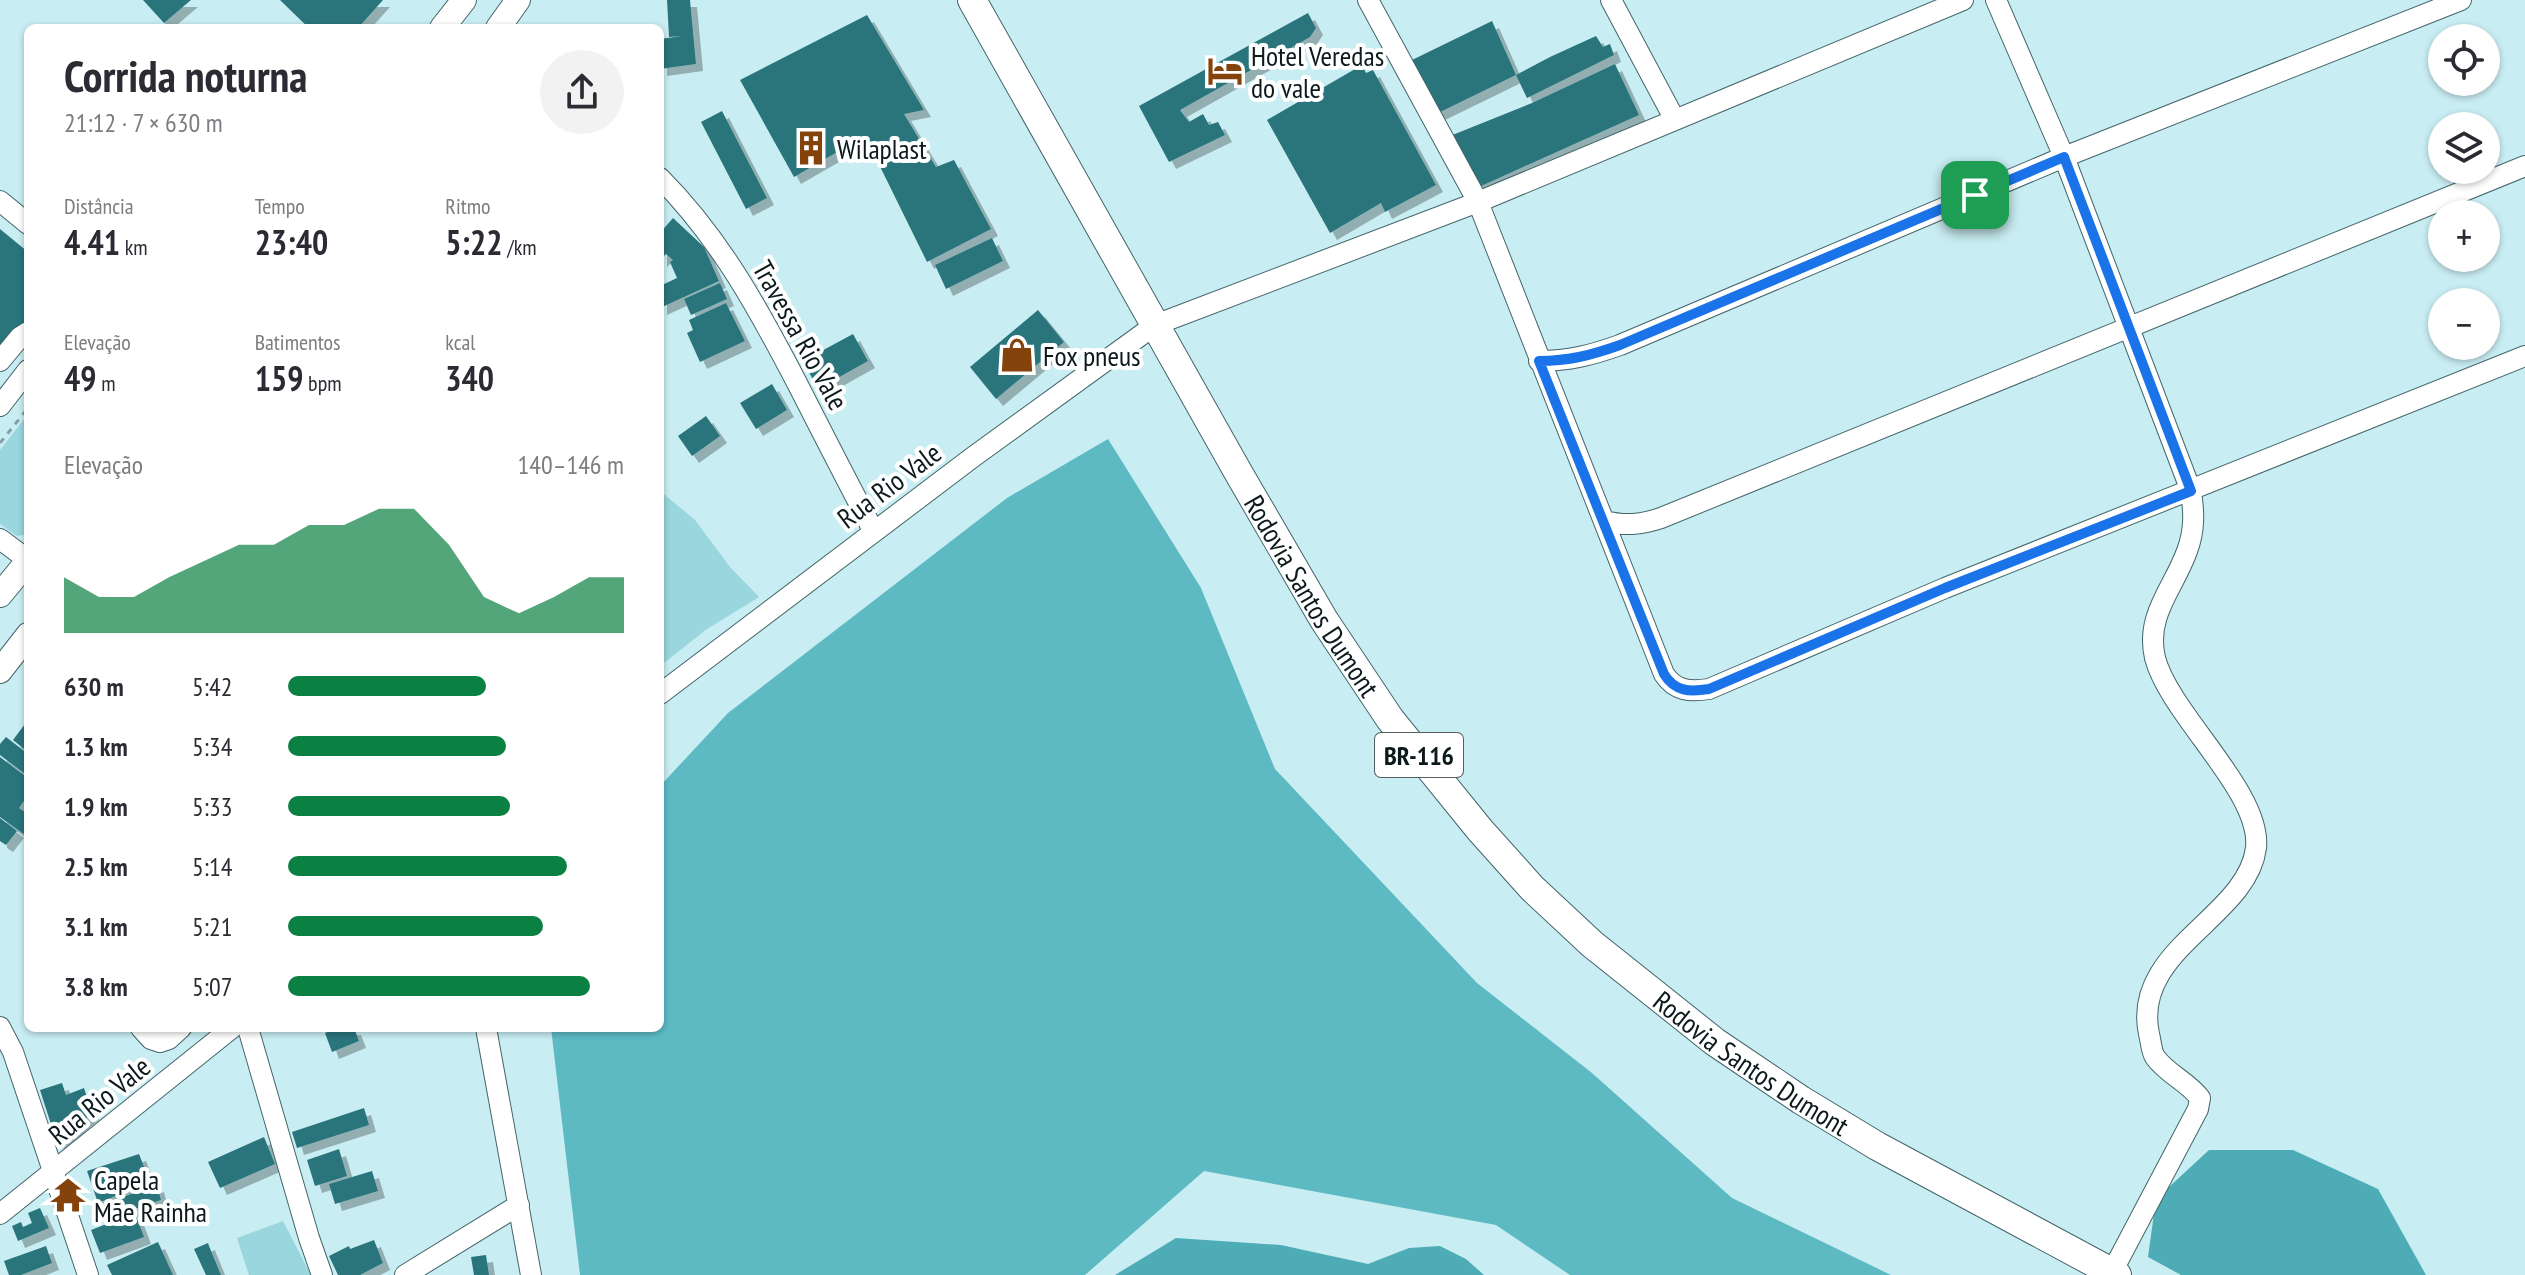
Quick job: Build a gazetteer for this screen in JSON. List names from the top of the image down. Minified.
{"streets":{"highway":["Rodovia Santos Dumont","BR-116"],"street":["Travessa Rio Vale","Rua Rio Vale"]},"crossings":[["Travessa Rio Vale","Rua Rio Vale"],["Rua Rio Vale","Rodovia Santos Dumont"]],"places":{"hotel":["Hotel Veredas do vale"],"building":["Wilaplast"],"shop":["Fox pneus"],"temple":["Capela Mãe Rainha"]},"page":{"map_buttons":["+","−"],"heading":["Corrida noturna","21:12 · 7 × 630 m"],"stats":[["Distância","4.41 km"],["Tempo","23:40"],["Ritmo","5:22 /km"],["Elevação","49 m"],["Batimentos","159 bpm"],["kcal","340"]],"chart":["Elevação","140–146 m"],"list":[{"name":"630 m","note":"5:42"},{"name":"1.3 km","note":"5:34"},{"name":"1.9 km","note":"5:33"},{"name":"2.5 km","note":"5:14"},{"name":"3.1 km","note":"5:21"},{"name":"3.8 km","note":"5:07"}]}}
